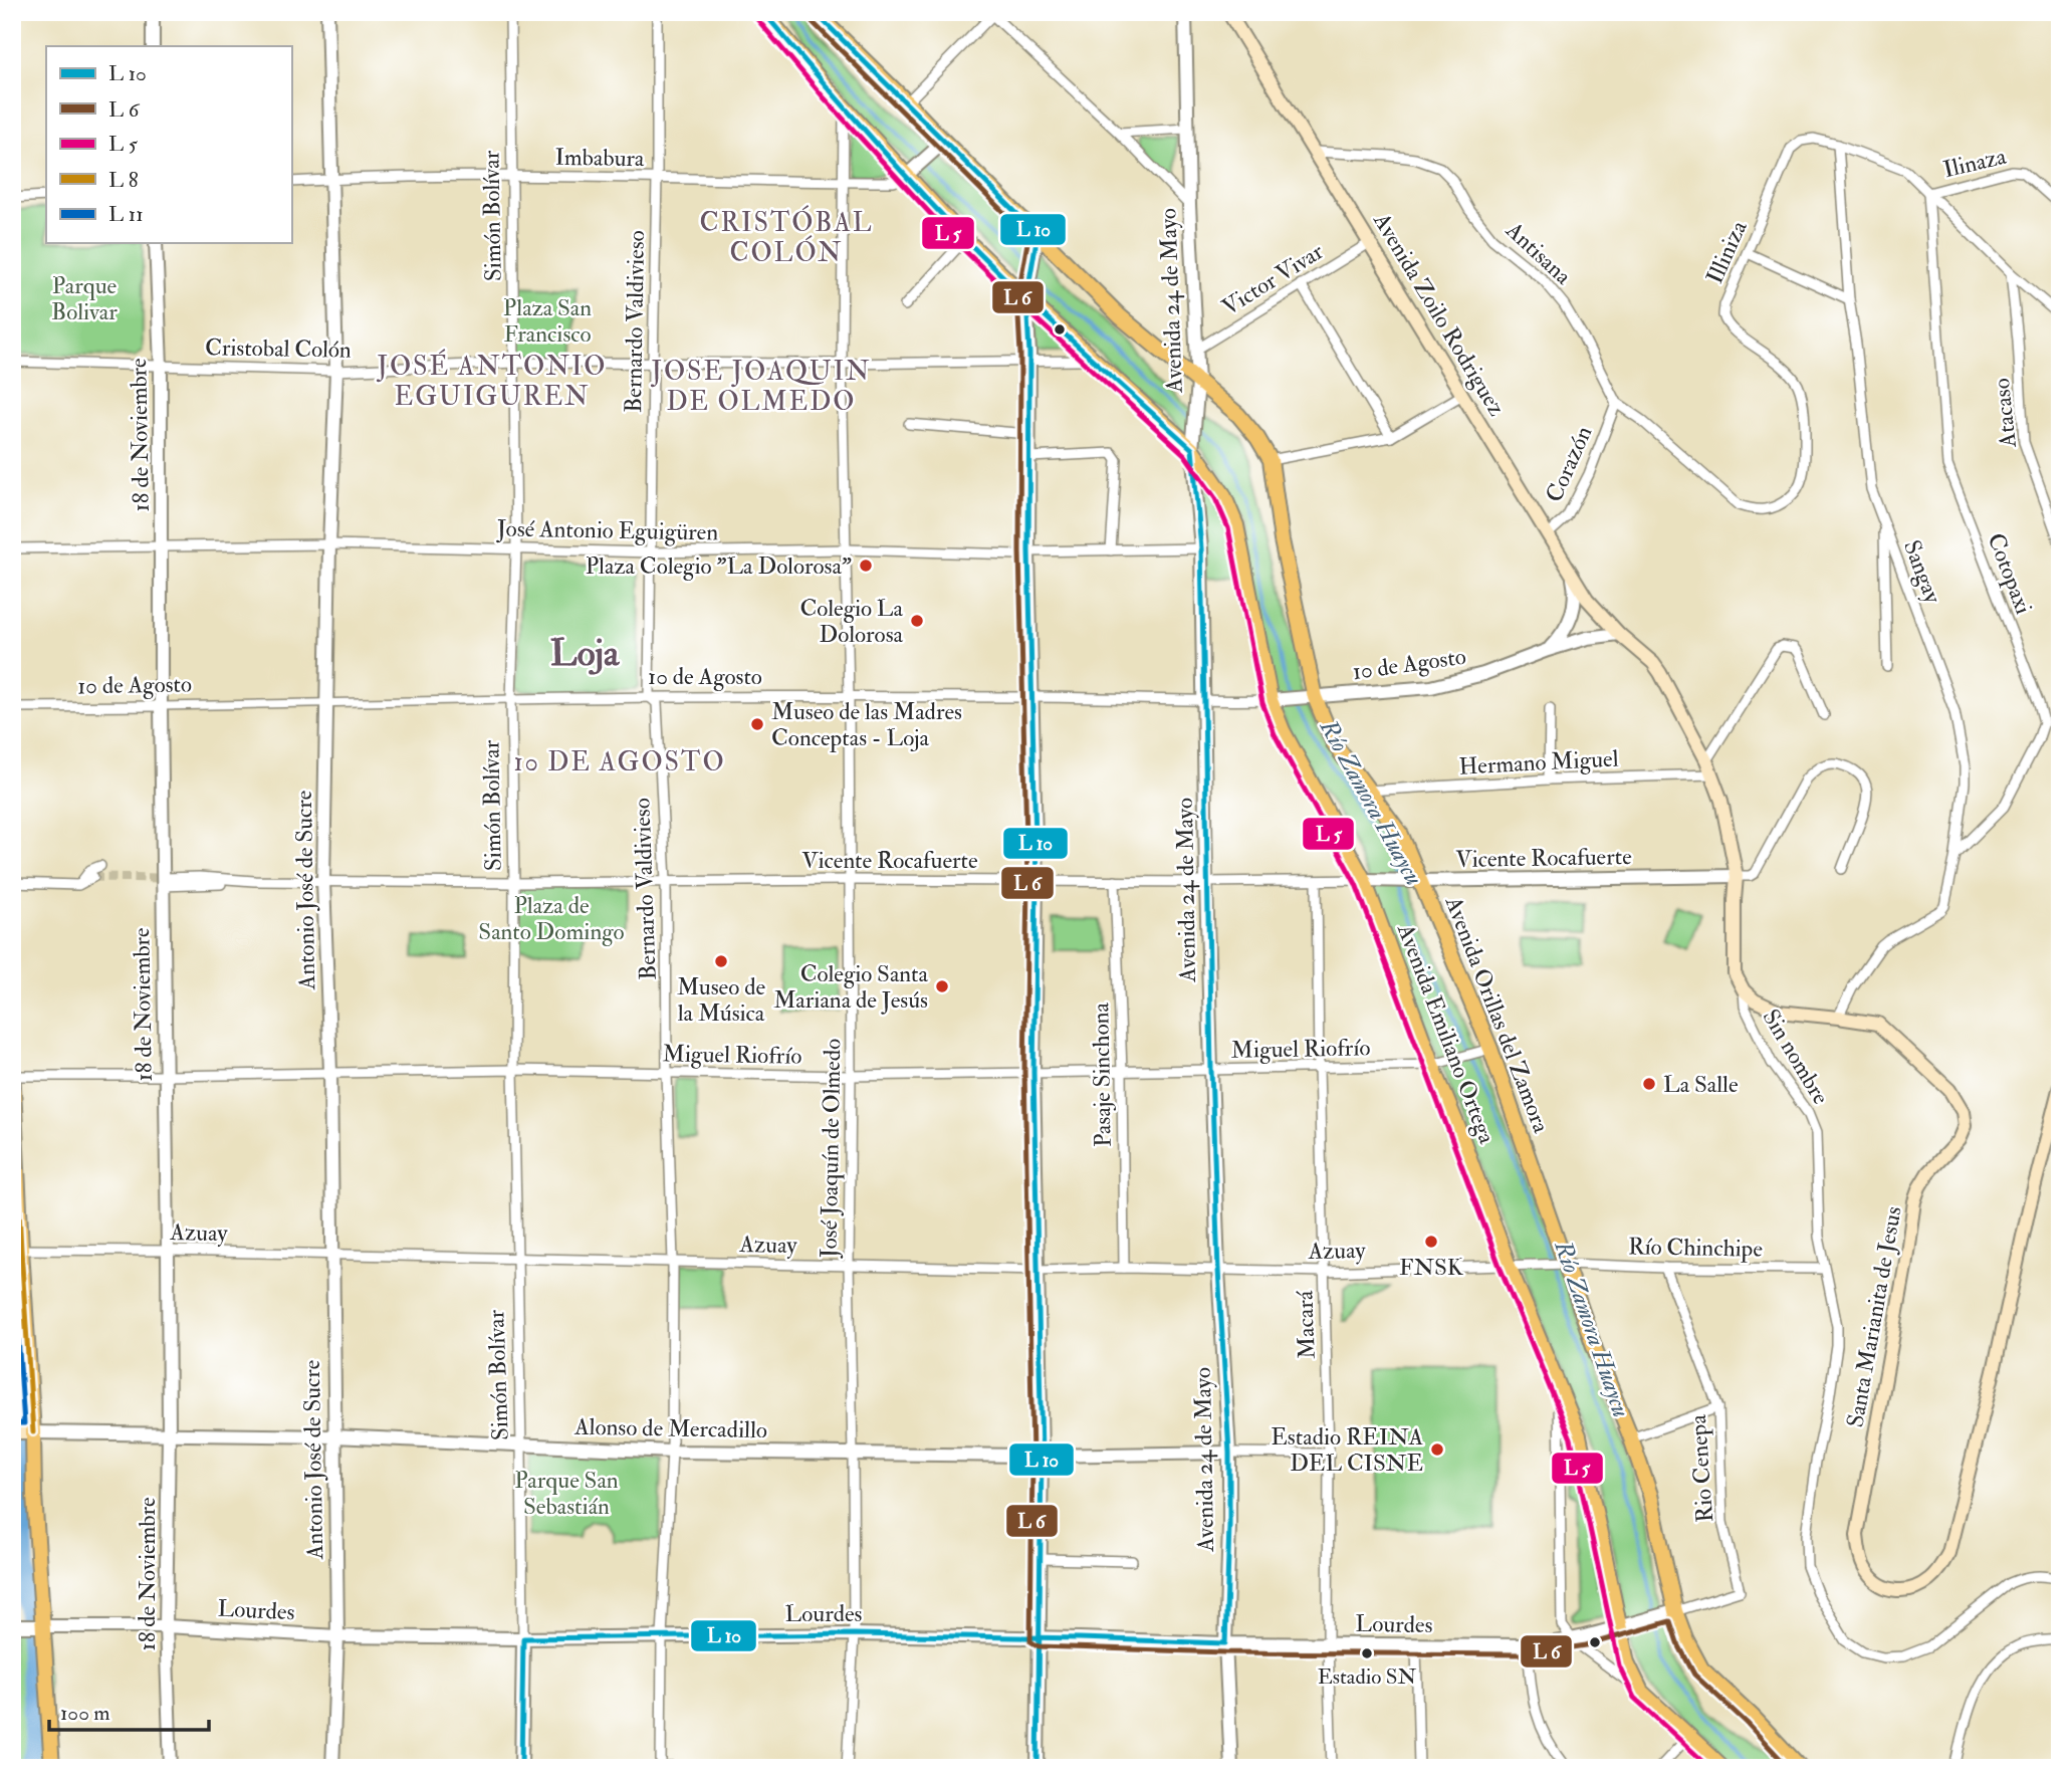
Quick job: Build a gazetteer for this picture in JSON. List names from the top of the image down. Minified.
{"streets":{"main road":["Avenida Zoilo Rodriguez","Avenida Orillas del Zamora","Avenida Emiliano Ortega","Santa Marianita de Jesus"],"street":["Imbabura","Ilinaza","Simón Bolívar","Illiniza","Antisana","Victor Vivar","Avenida 24 de Mayo","Bernardo Valdivieso","Cristobal Colón","Atacaso","18 de Noviembre","Corazón","José Antonio Eguigüren","Sangay","Cotopaxi","10 de Agosto","Hermano Miguel","Vicente Rocafuerte","Antonio José de Sucre","Miguel Riofrío","Sin nombre","Pasaje Sinchona","José Joaquín de Olmedo","Azuay","Río Chinchipe","Macará","Alonso de Mercadillo","Rio Cenepa","Lourdes"]},"crossings":[["Imbabura","Simón Bolívar"],["Imbabura","Bernardo Valdivieso"],["Imbabura","Antonio José de Sucre"],["Imbabura","Avenida Emiliano Ortega"],["Imbabura","José Joaquín de Olmedo"],["Ilinaza","Illiniza"],["Ilinaza","Cotopaxi"],["Simón Bolívar","Cristobal Colón"],["Simón Bolívar","José Antonio Eguigüren"],["Simón Bolívar","10 de Agosto"],["Simón Bolívar","Vicente Rocafuerte"],["Simón Bolívar","Miguel Riofrío"],["Simón Bolívar","Azuay"],["Simón Bolívar","Alonso de Mercadillo"],["Simón Bolívar","Lourdes"],["Illiniza","Antisana"],["Illiniza","Atacaso"],["Illiniza","Sangay"],["Illiniza","Cotopaxi"],["Antisana","Avenida Zoilo Rodriguez"],["Antisana","Corazón"],["Victor Vivar","Avenida 24 de Mayo"],["Victor Vivar","Avenida Zoilo Rodriguez"],["Avenida 24 de Mayo","José Antonio Eguigüren"],["Avenida 24 de Mayo","10 de Agosto"],["Avenida 24 de Mayo","Vicente Rocafuerte"],["Avenida 24 de Mayo","Avenida Orillas del Zamora"],["Avenida 24 de Mayo","Avenida Emiliano Ortega"],["Avenida 24 de Mayo","Miguel Riofrío"],["Avenida 24 de Mayo","Azuay"],["Avenida 24 de Mayo","Alonso de Mercadillo"],["Avenida 24 de Mayo","Lourdes"],["Avenida Zoilo Rodriguez","Corazón"],["Avenida Zoilo Rodriguez","10 de Agosto"],["Bernardo Valdivieso","Cristobal Colón"],["Bernardo Valdivieso","José Antonio Eguigüren"],["Bernardo Valdivieso","10 de Agosto"],["Bernardo Valdivieso","Vicente Rocafuerte"],["Bernardo Valdivieso","Miguel Riofrío"],["Bernardo Valdivieso","Azuay"],["Bernardo Valdivieso","Alonso de Mercadillo"],["Bernardo Valdivieso","Lourdes"],["Cristobal Colón","18 de Noviembre"],["Cristobal Colón","Antonio José de Sucre"],["Cristobal Colón","Avenida Emiliano Ortega"],["Cristobal Colón","José Joaquín de Olmedo"],["18 de Noviembre","José Antonio Eguigüren"],["18 de Noviembre","10 de Agosto"],["18 de Noviembre","Vicente Rocafuerte"],["18 de Noviembre","Miguel Riofrío"],["18 de Noviembre","Azuay"],["18 de Noviembre","Alonso de Mercadillo"],["18 de Noviembre","Lourdes"],["José Antonio Eguigüren","Antonio José de Sucre"],["José Antonio Eguigüren","José Joaquín de Olmedo"],["Sangay","Cotopaxi"],["10 de Agosto","Antonio José de Sucre"],["10 de Agosto","Avenida Orillas del Zamora"],["10 de Agosto","Avenida Emiliano Ortega"],["10 de Agosto","José Joaquín de Olmedo"],["Hermano Miguel","Avenida Orillas del Zamora"],["Vicente Rocafuerte","Antonio José de Sucre"],["Vicente Rocafuerte","Avenida Orillas del Zamora"],["Vicente Rocafuerte","Avenida Emiliano Ortega"],["Vicente Rocafuerte","Pasaje Sinchona"],["Vicente Rocafuerte","José Joaquín de Olmedo"],["Vicente Rocafuerte","Macará"],["Antonio José de Sucre","Miguel Riofrío"],["Antonio José de Sucre","Azuay"],["Antonio José de Sucre","Alonso de Mercadillo"],["Antonio José de Sucre","Lourdes"],["Avenida Orillas del Zamora","Miguel Riofrío"],["Avenida Orillas del Zamora","Azuay"],["Avenida Orillas del Zamora","Río Chinchipe"],["Avenida Orillas del Zamora","Rio Cenepa"],["Avenida Orillas del Zamora","Lourdes"],["Avenida Emiliano Ortega","Miguel Riofrío"],["Avenida Emiliano Ortega","José Joaquín de Olmedo"],["Avenida Emiliano Ortega","Azuay"],["Avenida Emiliano Ortega","Lourdes"],["Miguel Riofrío","Pasaje Sinchona"],["Miguel Riofrío","José Joaquín de Olmedo"],["Miguel Riofrío","Macará"],["Sin nombre","Río Chinchipe"],["Sin nombre","Santa Marianita de Jesus"],["Pasaje Sinchona","Azuay"],["José Joaquín de Olmedo","Azuay"],["José Joaquín de Olmedo","Alonso de Mercadillo"],["José Joaquín de Olmedo","Lourdes"],["Azuay","Río Chinchipe"],["Azuay","Macará"],["Río Chinchipe","Rio Cenepa"],["Macará","Alonso de Mercadillo"],["Macará","Lourdes"],["Rio Cenepa","Lourdes"]],"districts":["CRISTÓBAL COLÓN","JOSÉ ANTONIO EGUIGUREN","JOSE JOAQUIN DE OLMEDO","Loja","10 DE AGOSTO"],"water":["Río Zamora Huaycu"],"parks":["Parque Bolivar","Plaza San Francisco","Plaza de Santo Domingo","Parque San Sebastián"],"places":["Plaza Colegio \"La Dolorosa\"","Colegio La Dolorosa","Museo de las Madres Conceptas - Loja","Museo de la Música","Colegio Santa Mariana de Jesús","La Salle","FNSK","Estadio REINA DEL CISNE","Estadio SN"],"legend":["L 10","L 6","L 5","L 8","L 11"],"scale_bar":"100 m"}
